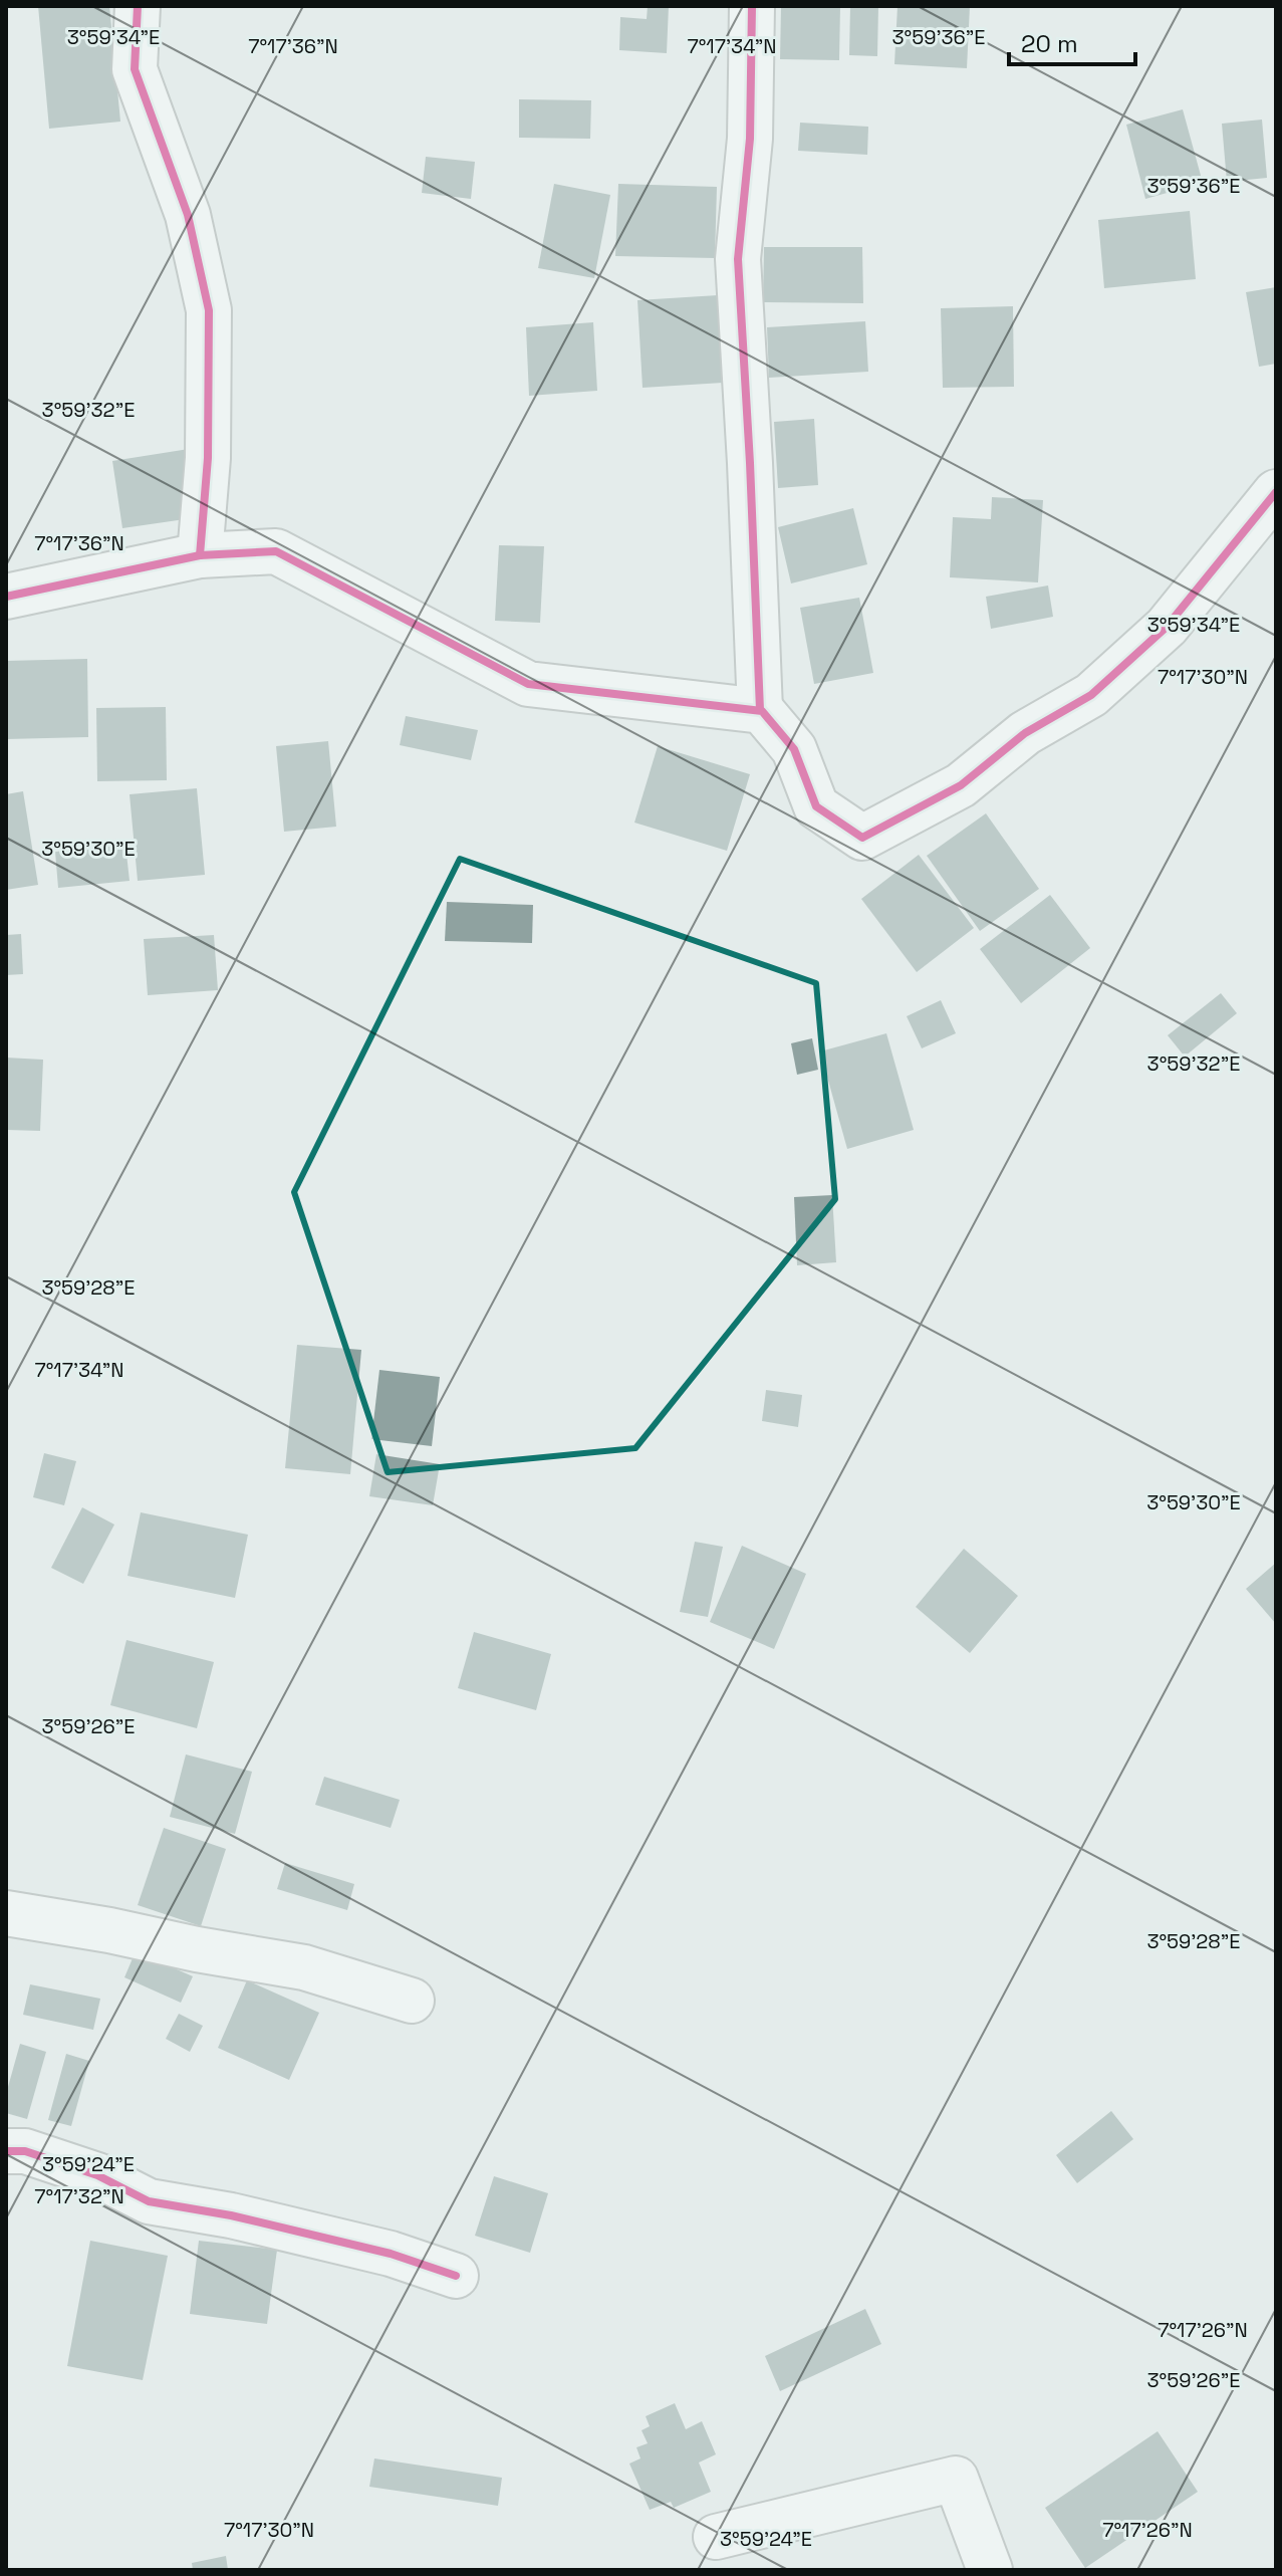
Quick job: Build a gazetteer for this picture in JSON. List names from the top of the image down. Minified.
{"scale_bar":"20 m","coordinates":["3°59'34\"E","3°59'36\"E","7°17'36\"N","7°17'34\"N","3°59'32\"E","7°17'30\"N","3°59'30\"E","3°59'28\"E","3°59'26\"E","3°59'24\"E","7°17'32\"N","7°17'26\"N"]}
